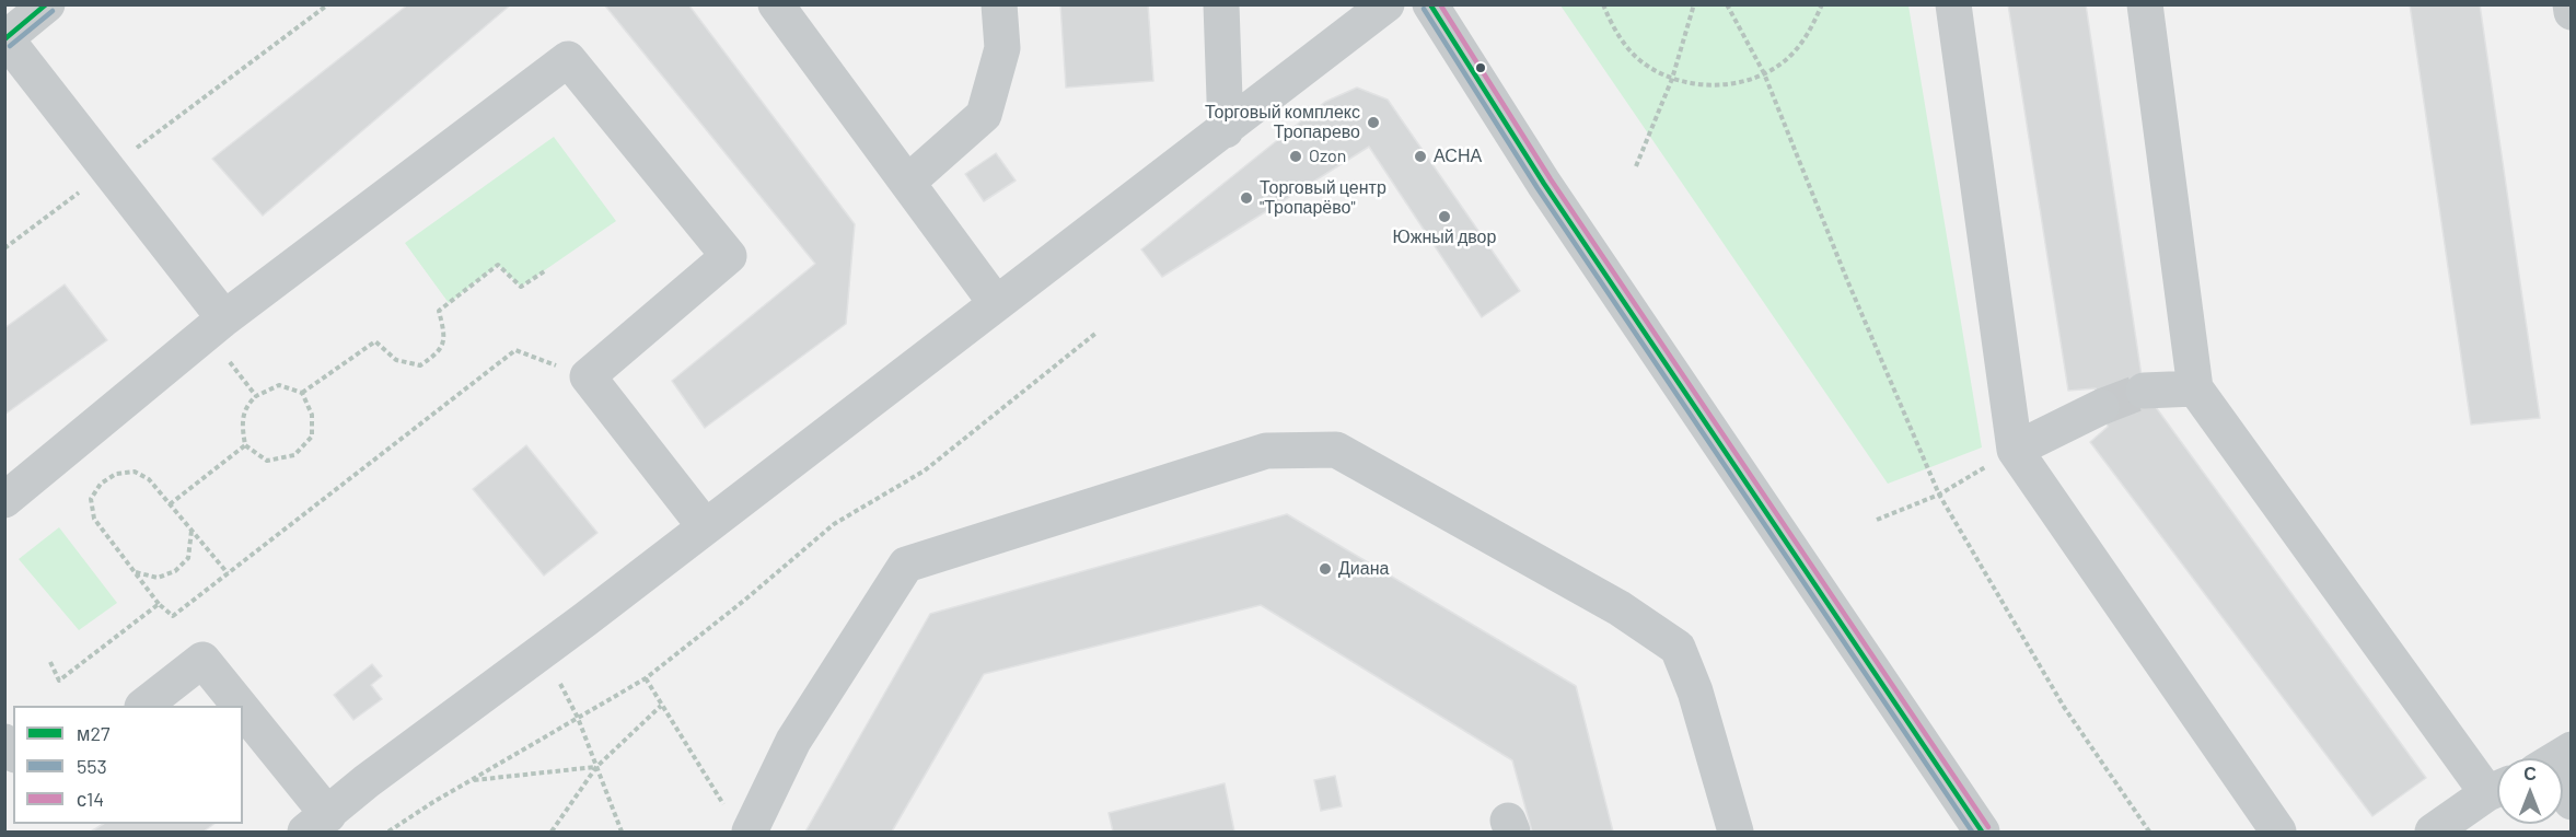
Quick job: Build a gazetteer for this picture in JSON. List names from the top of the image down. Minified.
{"places":["Торговый комплекс Тропарево","Ozon","АСНА","Торговый центр \"Тропарёво\"","Южный двор","Диана"],"lines":["transit line м27","transit line с14","transit line 553"],"legend":["м27","553","с14"],"north":"top"}
